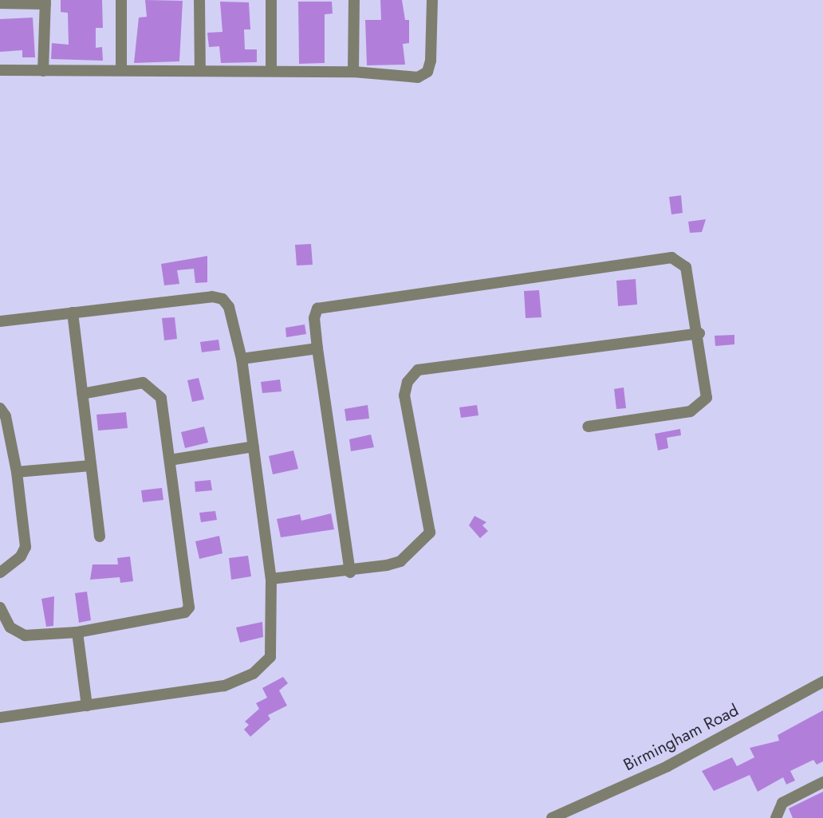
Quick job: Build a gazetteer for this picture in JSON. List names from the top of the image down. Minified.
{"streets":{"street":["Birmingham Road"]}}
